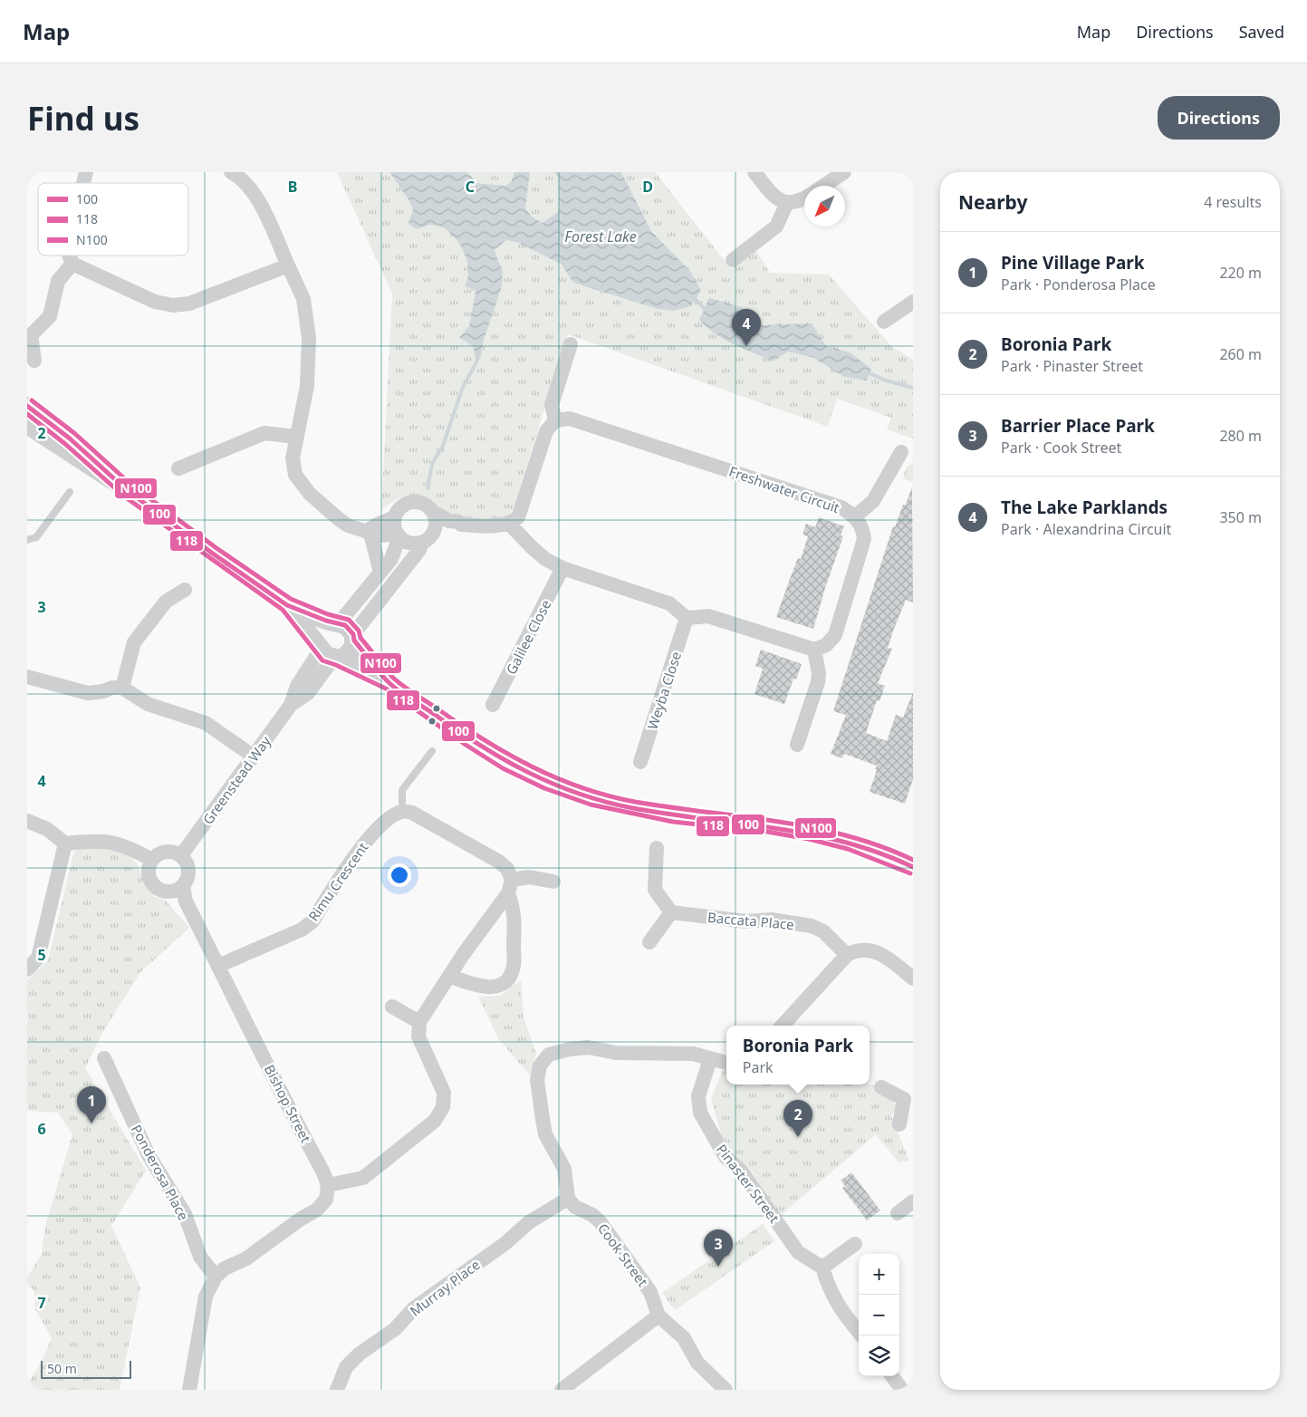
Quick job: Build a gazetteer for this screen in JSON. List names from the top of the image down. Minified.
{"streets":{"street":["Freshwater Circuit","Galilee Close","Weyba Close","Greenstead Way","Rimu Crescent","Baccata Place","Bishop Street","Ponderosa Place","Pinaster Street","Cook Street","Murray Place"]},"crossings":[["Greenstead Way","Bishop Street"],["Rimu Crescent","Bishop Street"],["Cook Street","Murray Place"]],"water":["Forest Lake"],"lines":["transit line N100","transit line 100","transit line 118"],"legend":["100","118","N100"],"scale_bar":"50 m","north":"bottom left","page":{"header":"Map","nav":["Map","Directions","Saved"],"buttons":"Directions","title":"Find us","heading":["Nearby","4 results"],"list":[{"mark":"1","name":"Pine Village Park","note":"Park · Ponderosa Place","value":"220 m"},{"mark":"2","name":"Boronia Park","note":"Park · Pinaster Street","value":"260 m"},{"mark":"3","name":"Barrier Place Park","note":"Park · Cook Street","value":"280 m"},{"mark":"4","name":"The Lake Parklands","note":"Park · Alexandrina Circuit","value":"350 m"}],"pins":["4","1","2","3"],"popup":["Boronia Park","Park"],"map_buttons":["+","−"],"scale":"50 m"},"grid":{"columns":["B","C","D"],"rows":["2","3","4","5","6","7"]}}
